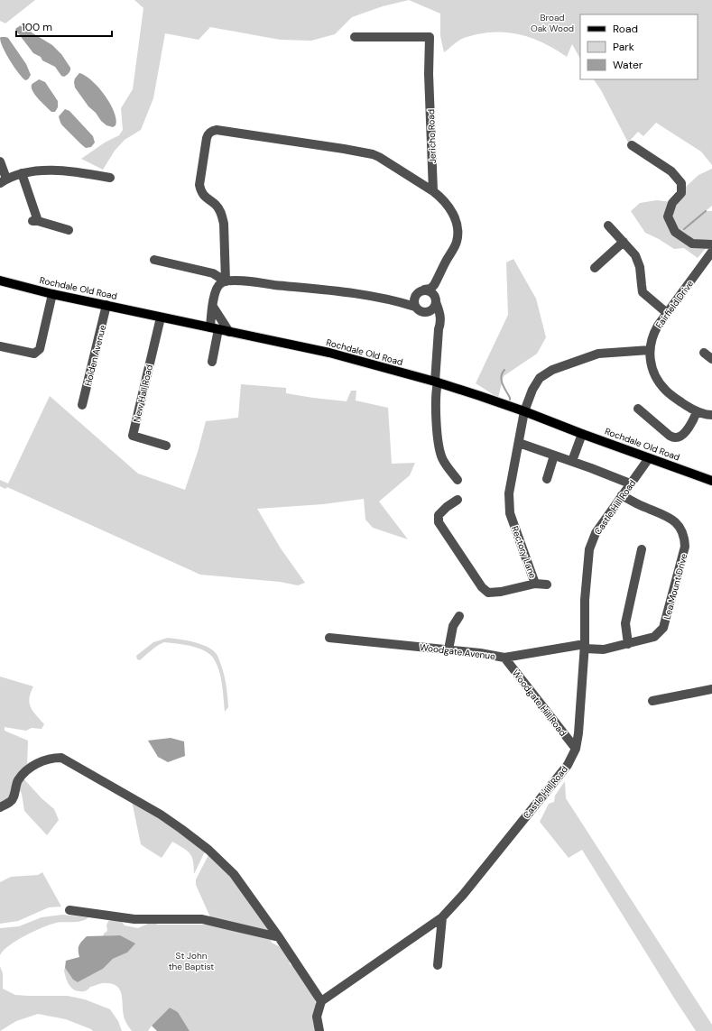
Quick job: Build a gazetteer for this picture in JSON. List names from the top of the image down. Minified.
{"streets":{"main road":["Rochdale Old Road"],"street":["Jericho Road","Fairfield Drive","Holden Avenue","New Hall Road","Castle Hill Road","Rectory Lane","Lea Mount Drive","Woodgate Avenue","Woodgate Hill Road"]},"crossings":[["Rochdale Old Road","Holden Avenue"],["Rochdale Old Road","New Hall Road"],["Rochdale Old Road","Castle Hill Road"],["Rochdale Old Road","Rectory Lane"],["Fairfield Drive","Rectory Lane"],["Castle Hill Road","Lea Mount Drive"],["Castle Hill Road","Woodgate Avenue"],["Castle Hill Road","Woodgate Hill Road"],["Lea Mount Drive","Woodgate Avenue"],["Woodgate Avenue","Woodgate Hill Road"]],"parks":["Broad Oak Wood","St John the Baptist"],"legend":["Road","Park","Water"],"scale_bar":"100 m"}
